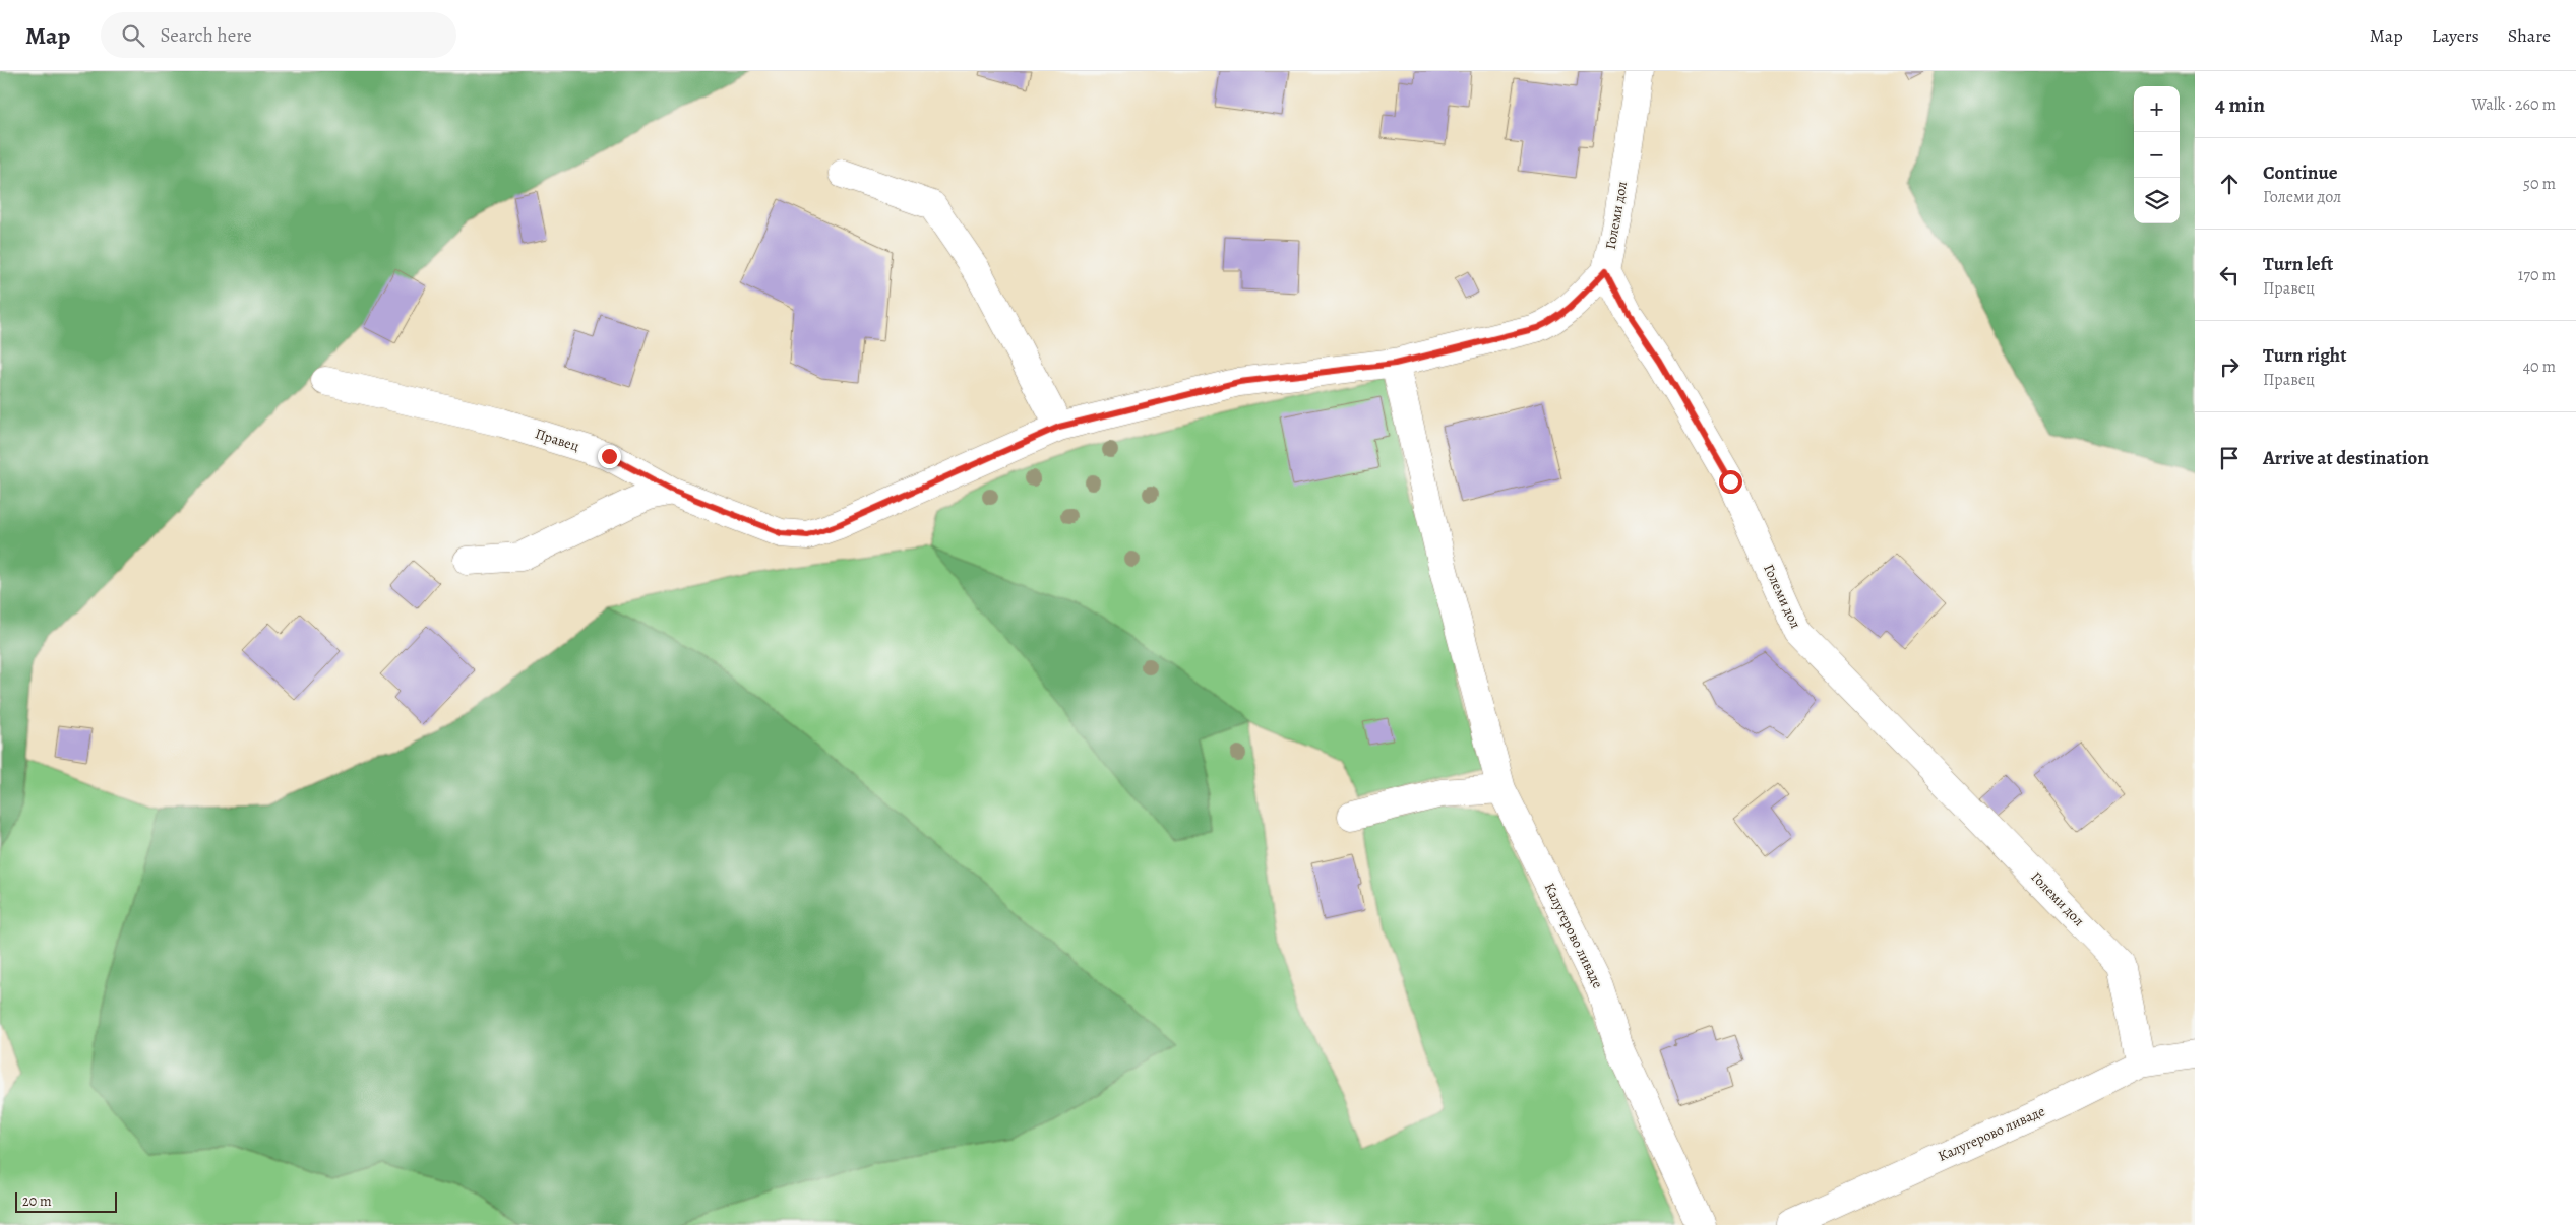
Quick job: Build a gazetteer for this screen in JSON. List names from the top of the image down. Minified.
{"streets":{"street":["Големи дол","Правец","Калугерово ливаде"]},"crossings":[["Големи дол","Правец"],["Големи дол","Калугерово ливаде"],["Правец","Калугерово ливаде"]],"scale_bar":"20 m","page":{"header":"Map","search":"Search here","nav":["Map","Layers","Share"],"heading":["4 min","Walk · 260 m"],"map_buttons":["+","−"],"list":[["Continue","Големи дол","50 m"],["Turn left","Правец","170 m"],["Turn right","Правец","40 m"],"Arrive at destination"],"scale":"20 m"}}
